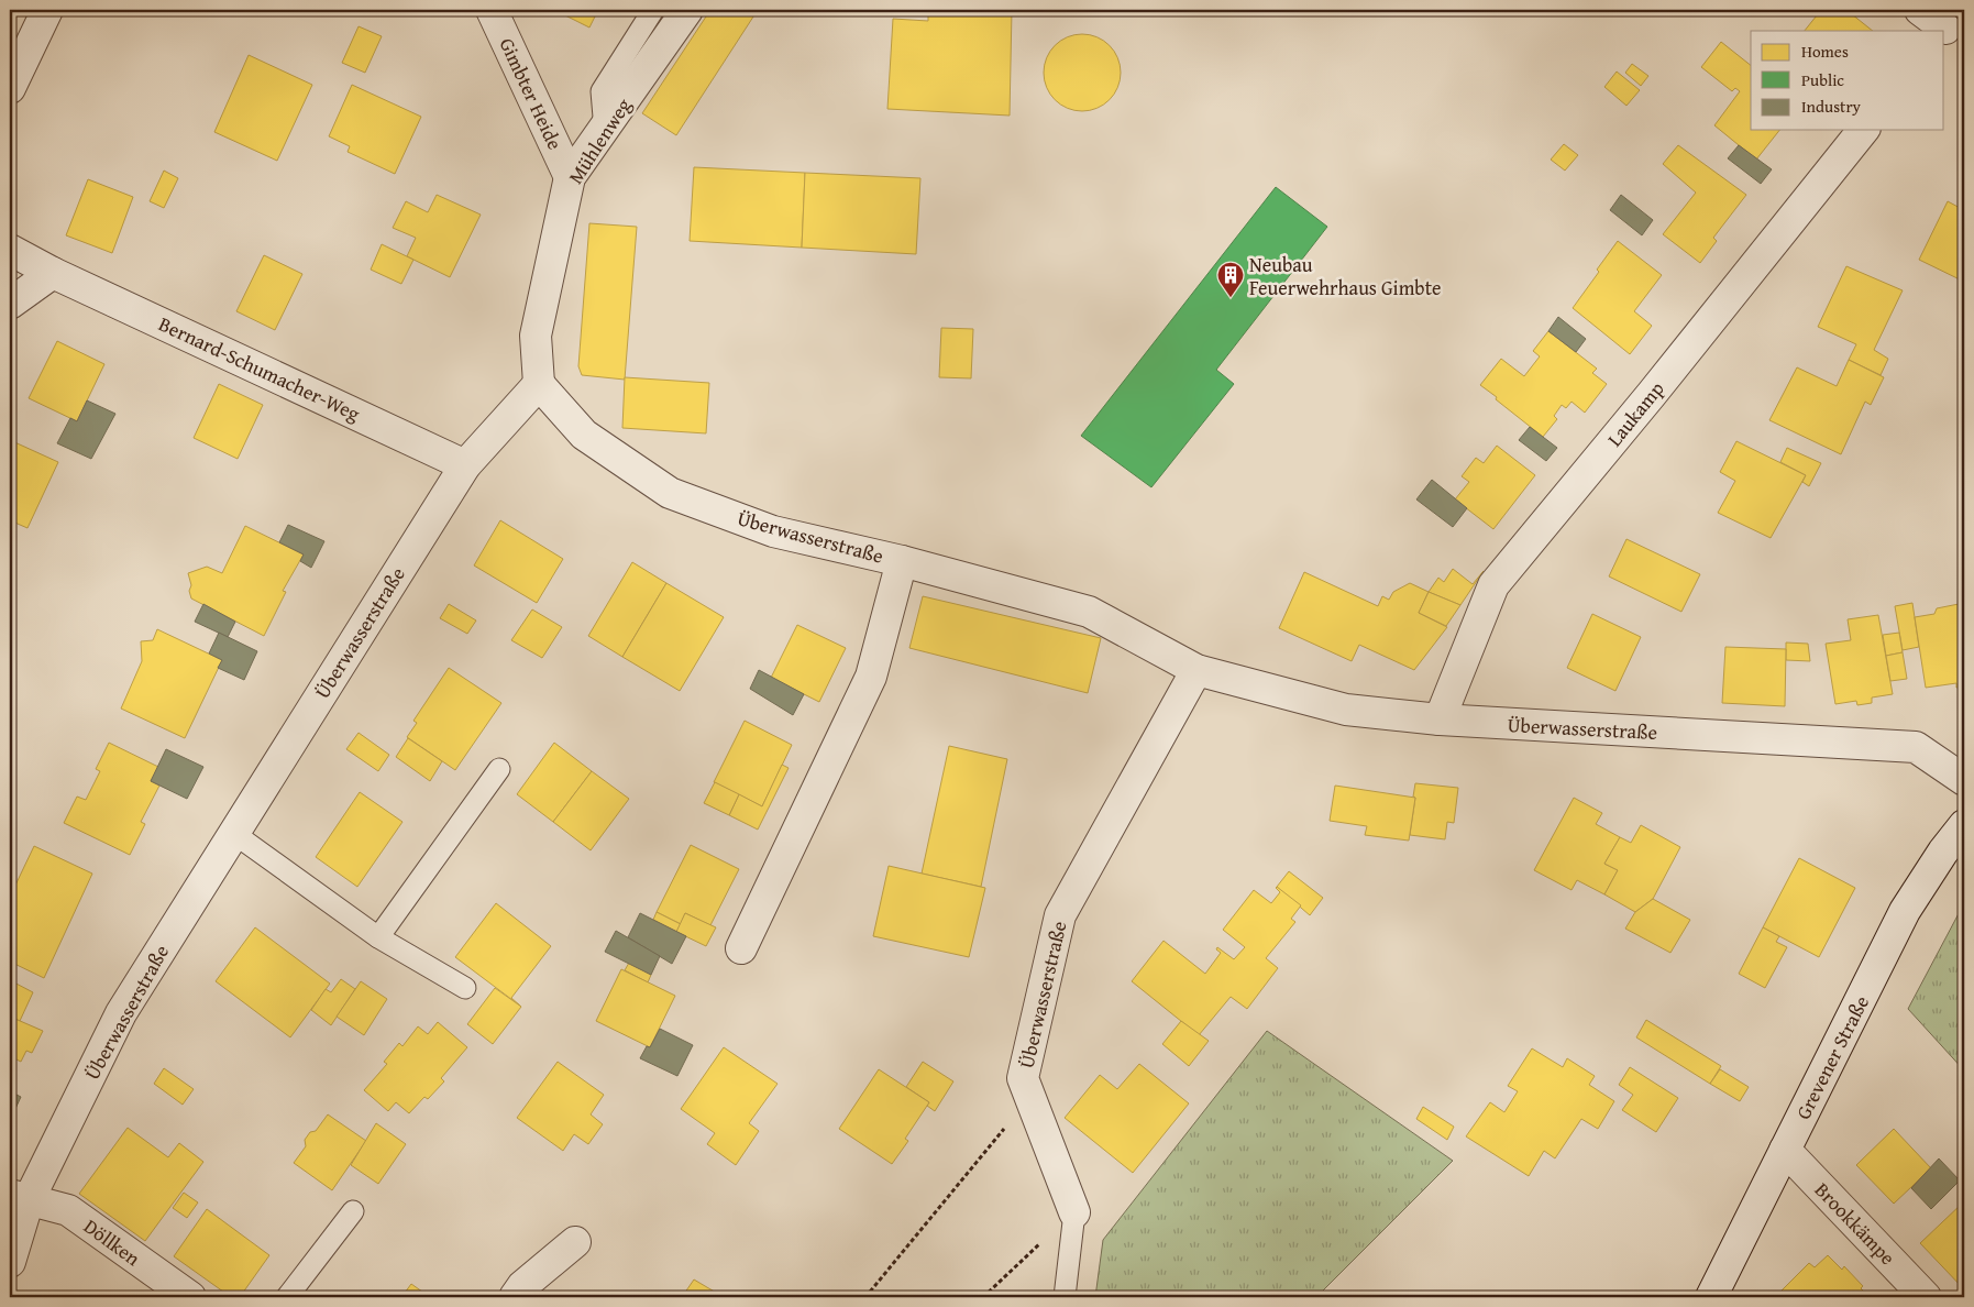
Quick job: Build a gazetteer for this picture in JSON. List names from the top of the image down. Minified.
{"streets":{"street":["Gimbter Heide","Mühlenweg","Bernard-Schumacher-Weg","Laukamp","Überwasserstraße","Grevener Straße","Brookkämpe","Döllken"]},"crossings":[["Gimbter Heide","Mühlenweg"],["Mühlenweg","Überwasserstraße"],["Bernard-Schumacher-Weg","Überwasserstraße"],["Laukamp","Überwasserstraße"],["Überwasserstraße","Döllken"],["Grevener Straße","Brookkämpe"]],"places":{"building":["Neubau Feuerwehrhaus Gimbte"]},"legend":["Homes","Public","Industry"]}
